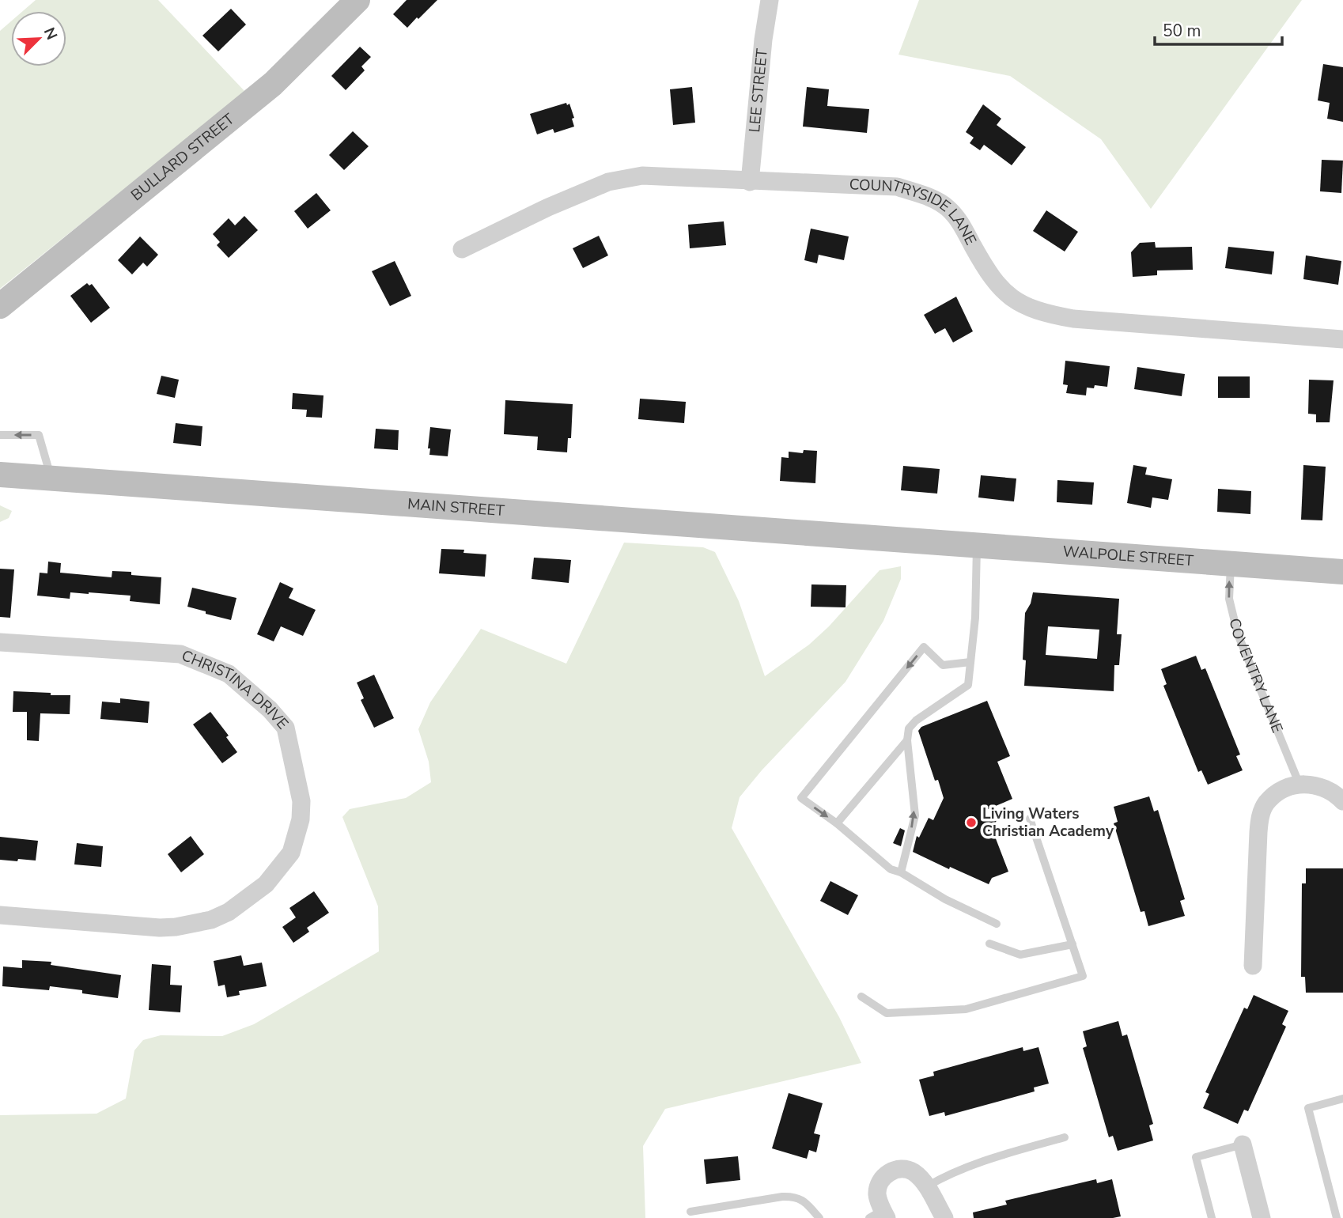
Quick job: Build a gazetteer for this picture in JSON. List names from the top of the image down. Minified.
{"streets":{"main road":["BULLARD STREET","MAIN STREET","WALPOLE STREET"],"street":["LEE STREET","COUNTRYSIDE LANE","CHRISTINA DRIVE"],"lane":["COVENTRY LANE"]},"crossings":[["LEE STREET","COUNTRYSIDE LANE"],["MAIN STREET","WALPOLE STREET"],["WALPOLE STREET","COVENTRY LANE"]],"one_way":["COVENTRY LANE"],"places":["Living Waters Christian Academy"],"scale_bar":"50 m","north":"top right"}
